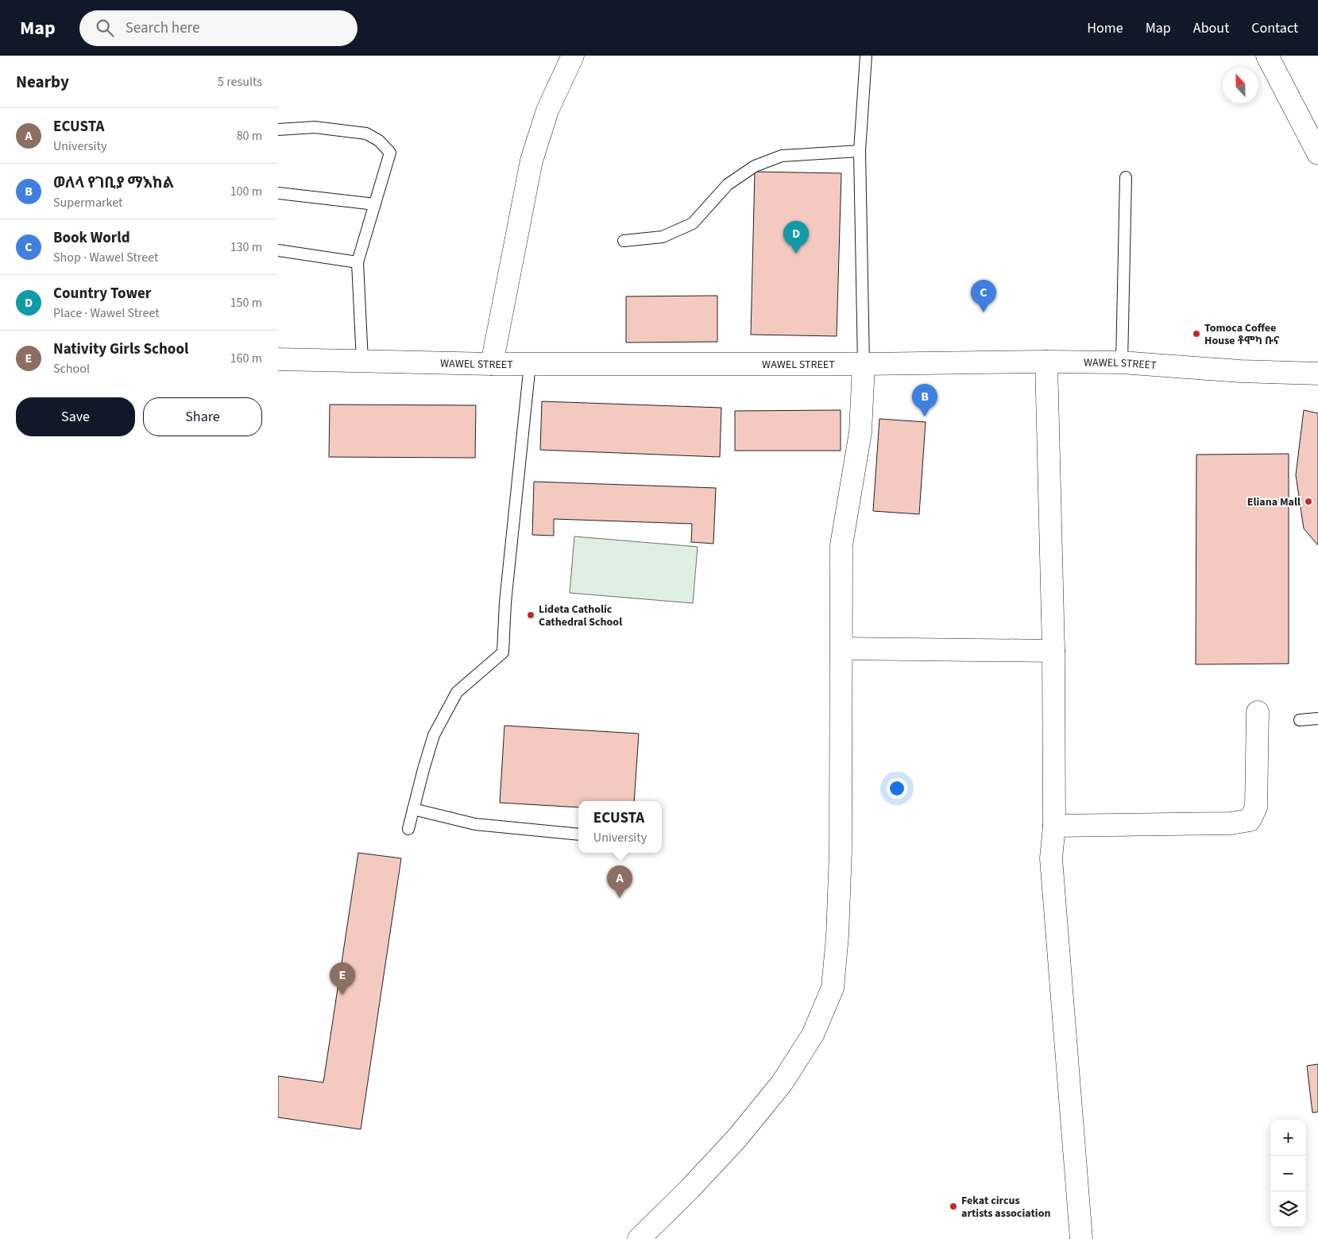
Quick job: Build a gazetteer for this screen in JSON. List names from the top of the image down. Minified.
{"streets":{"street":["WAWEL STREET"]},"places":["Tomoca Coffee House ቶሞካ ቡና","Eliana Mall","Lideta Catholic Cathedral School","Fekat circus artists association"],"north":"top","page":{"header":"Map","search":"Search here","nav":["Home","Map","About","Contact"],"heading":["Nearby","5 results"],"list":[{"mark":"A","name":"ECUSTA","note":"University","value":"80 m"},{"mark":"B","name":"ወለላ የገቢያ ማእከል","note":"Supermarket","value":"100 m"},{"mark":"C","name":"Book World","note":"Shop · Wawel Street","value":"130 m"},{"mark":"D","name":"Country Tower","note":"Place · Wawel Street","value":"150 m"},{"mark":"E","name":"Nativity Girls School","note":"School","value":"160 m"}],"pins":["D","C","B","A","E"],"buttons":["Save","Share"],"popup":["ECUSTA","University"],"map_buttons":["+","−"]}}
